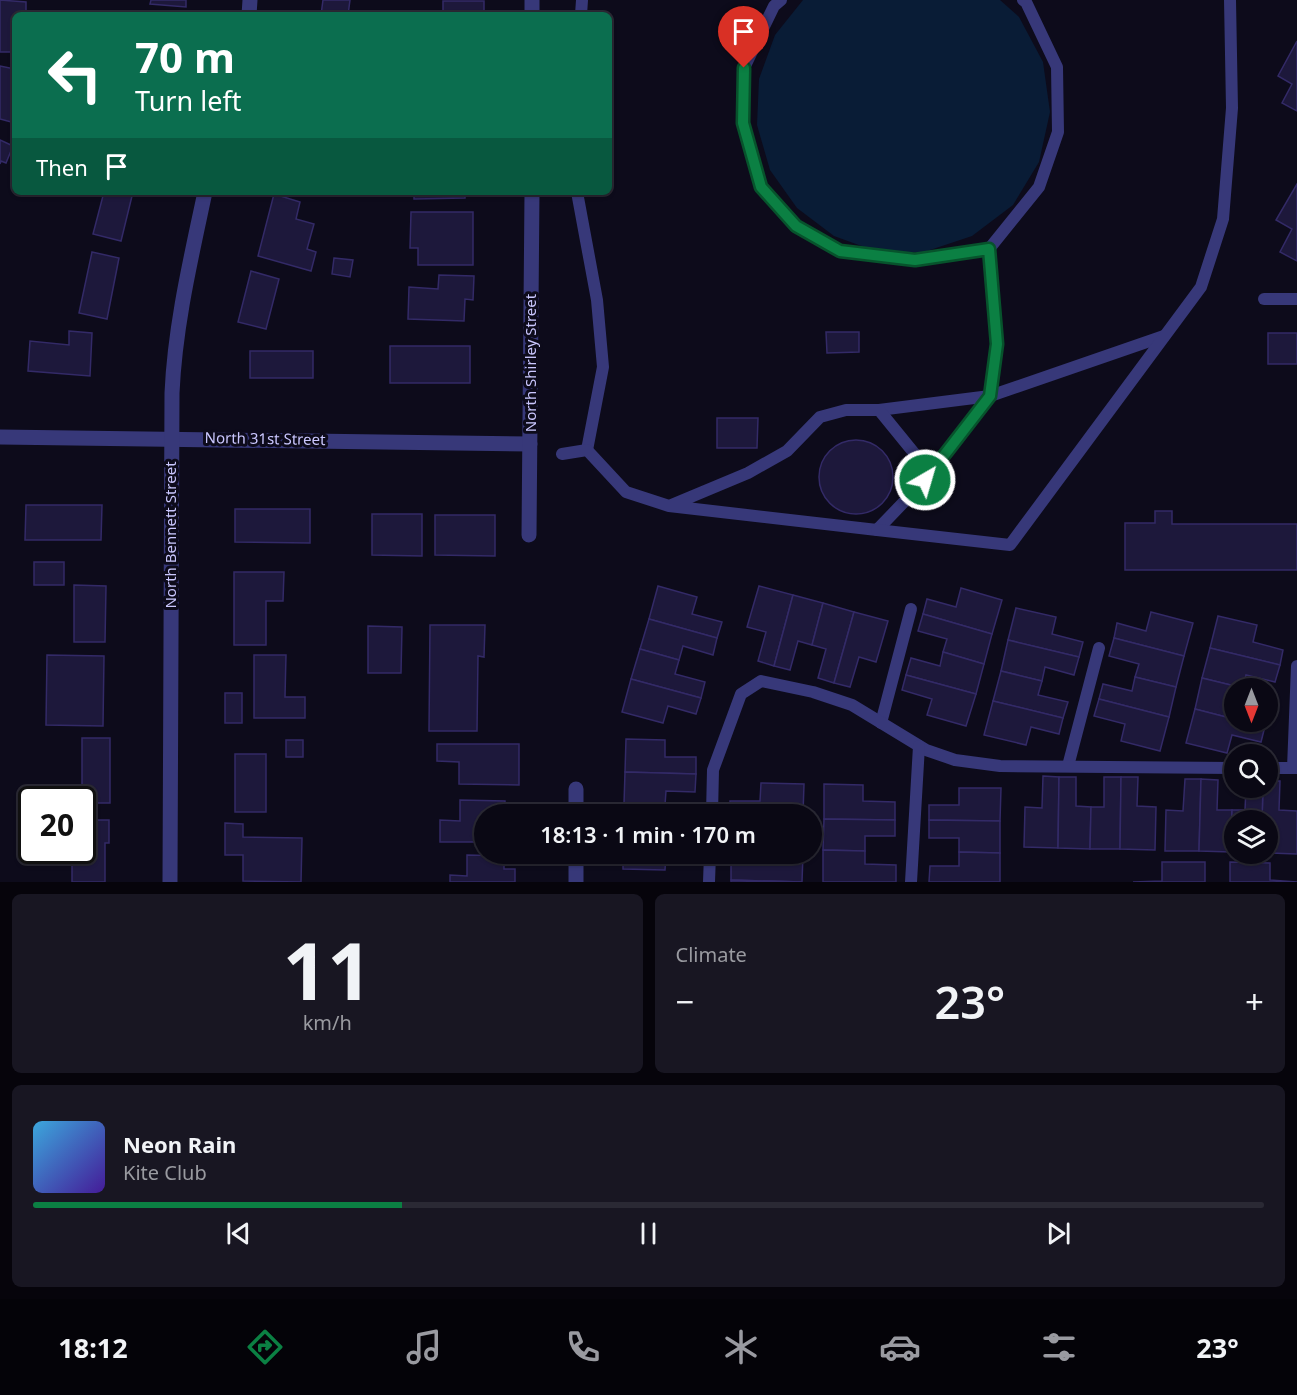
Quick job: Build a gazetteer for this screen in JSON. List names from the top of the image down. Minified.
{"streets":{"street":["North Shirley Street","North 31st Street","North Bennett Street"]},"crossings":[["North Shirley Street","North 31st Street"],["North 31st Street","North Bennett Street"]],"north":"bottom","page":{"turn":["70 m","Turn left"],"then":"Then","limit":"20","trip":"18:13 · 1 min · 170 m","tile":[["11","km/h"],"Climate"],"heat":["−","23°","+"],"song":["Neon Rain","Kite Club"],"tabs":["18:12","23°"]}}
